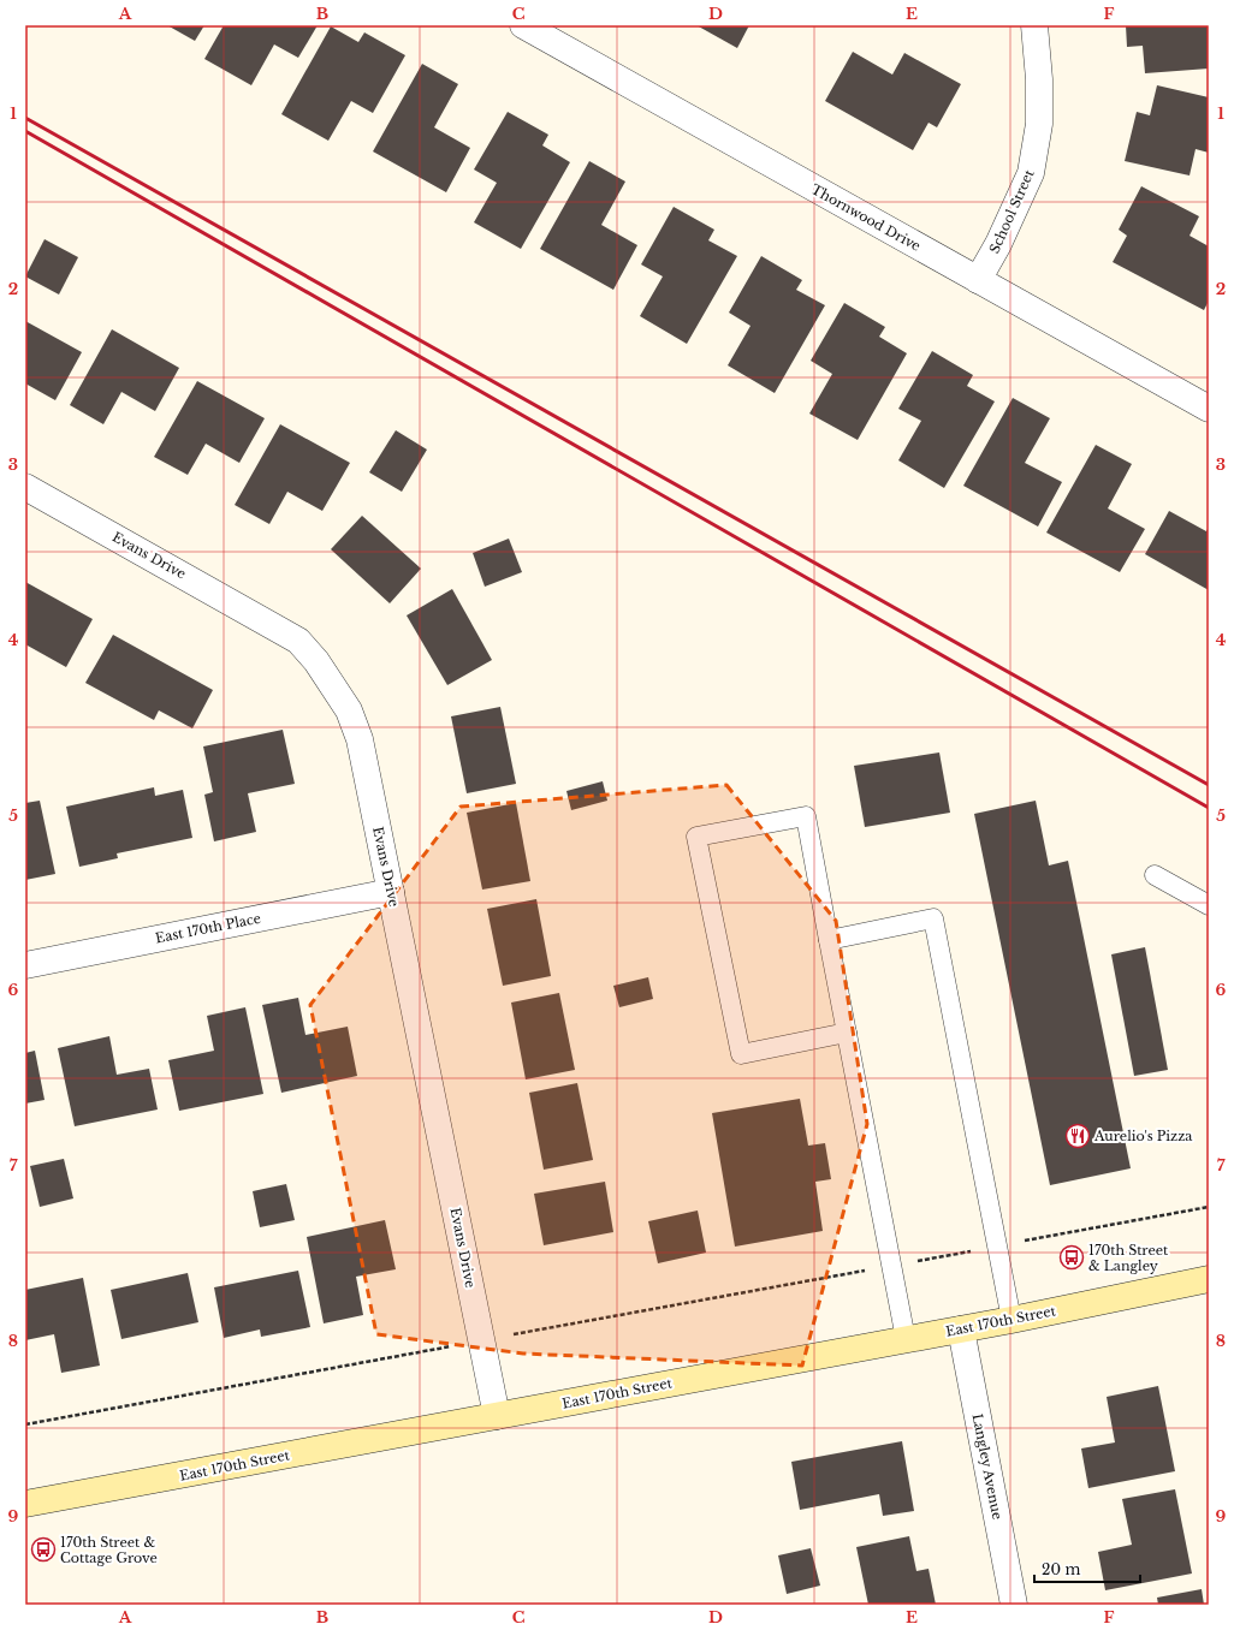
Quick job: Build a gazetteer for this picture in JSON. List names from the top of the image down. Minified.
{"streets":{"street":["School Street","Thornwood Drive","Evans Drive","East 170th Place","East 170th Street","Langley Avenue"]},"crossings":[["School Street","Thornwood Drive"],["Evans Drive","East 170th Place"],["Evans Drive","East 170th Street"],["East 170th Street","Langley Avenue"]],"places":{"restaurant":["Aurelio's Pizza"],"bus stop":["170th Street & Langley","170th Street & Cottage Grove"]},"scale_bar":"20 m","grid":{"columns":["A","B","C","D","E","F"],"rows":["1","2","3","4","5","6","7","8","9"]}}
